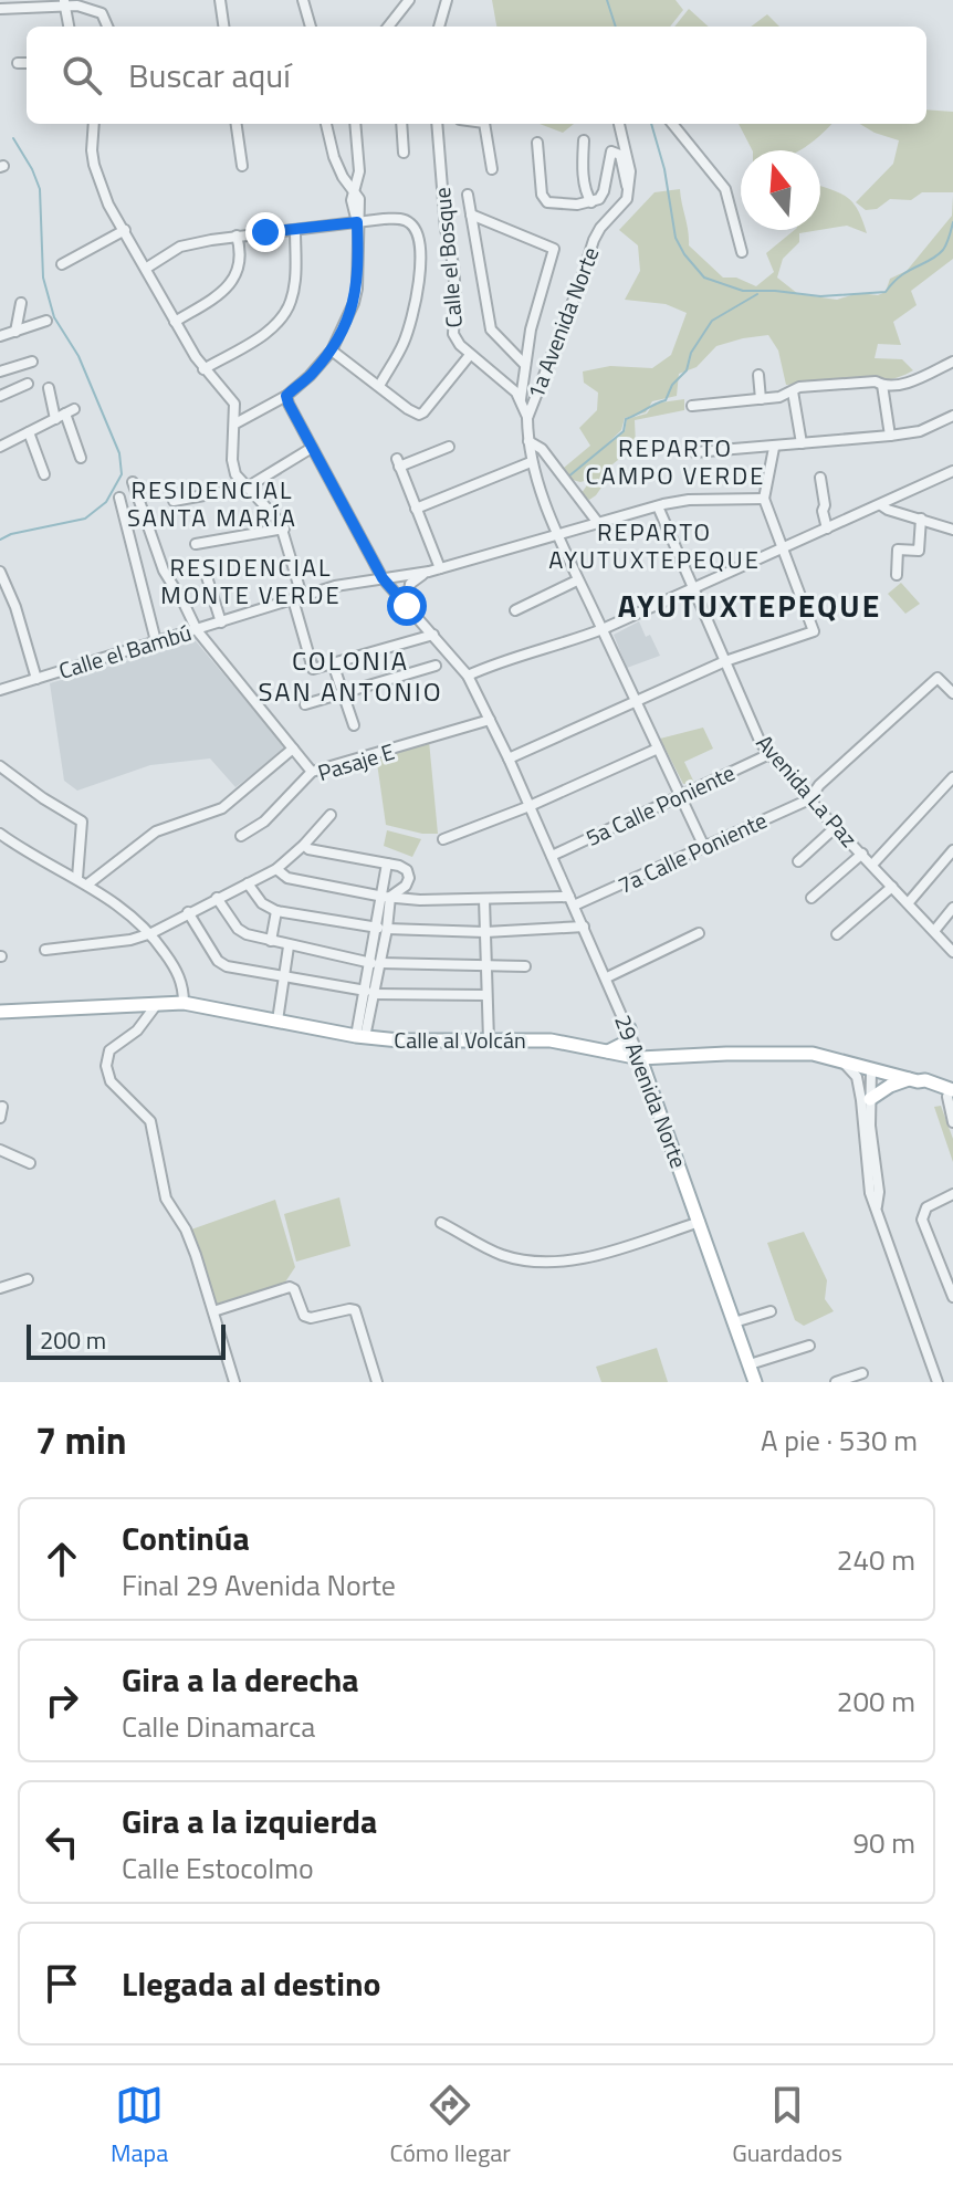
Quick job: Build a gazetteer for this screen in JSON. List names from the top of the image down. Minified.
{"streets":{"main road":["Calle al Volcán","29 Avenida Norte"],"street":["Calle el Bosque","1a Avenida Norte","Calle el Bambú","Pasaje E","Avenida La Paz","5a Calle Poniente","7a Calle Poniente"]},"crossings":[["Calle el Bosque","1a Avenida Norte"],["1a Avenida Norte","Calle el Bambú"],["1a Avenida Norte","5a Calle Poniente"],["1a Avenida Norte","7a Calle Poniente"],["Calle el Bambú","Avenida La Paz"],["Calle el Bambú","29 Avenida Norte"],["Pasaje E","29 Avenida Norte"],["Avenida La Paz","5a Calle Poniente"],["Avenida La Paz","7a Calle Poniente"],["5a Calle Poniente","29 Avenida Norte"],["7a Calle Poniente","29 Avenida Norte"],["Calle al Volcán","29 Avenida Norte"]],"districts":["REPARTO CAMPO VERDE","RESIDENCIAL SANTA MARÍA","REPARTO AYUTUXTEPEQUE","RESIDENCIAL MONTE VERDE","AYUTUXTEPEQUE","COLONIA SAN ANTONIO"],"scale_bar":"200 m","north":"top","page":{"search":"Buscar aquí","scale":"200 m","heading":["7 min","A pie · 530 m"],"list":[["Continúa","Final 29 Avenida Norte","240 m"],["Gira a la derecha","Calle Dinamarca","200 m"],["Gira a la izquierda","Calle Estocolmo","90 m"],"Llegada al destino"],"nav":["Mapa","Cómo llegar","Guardados"]}}
